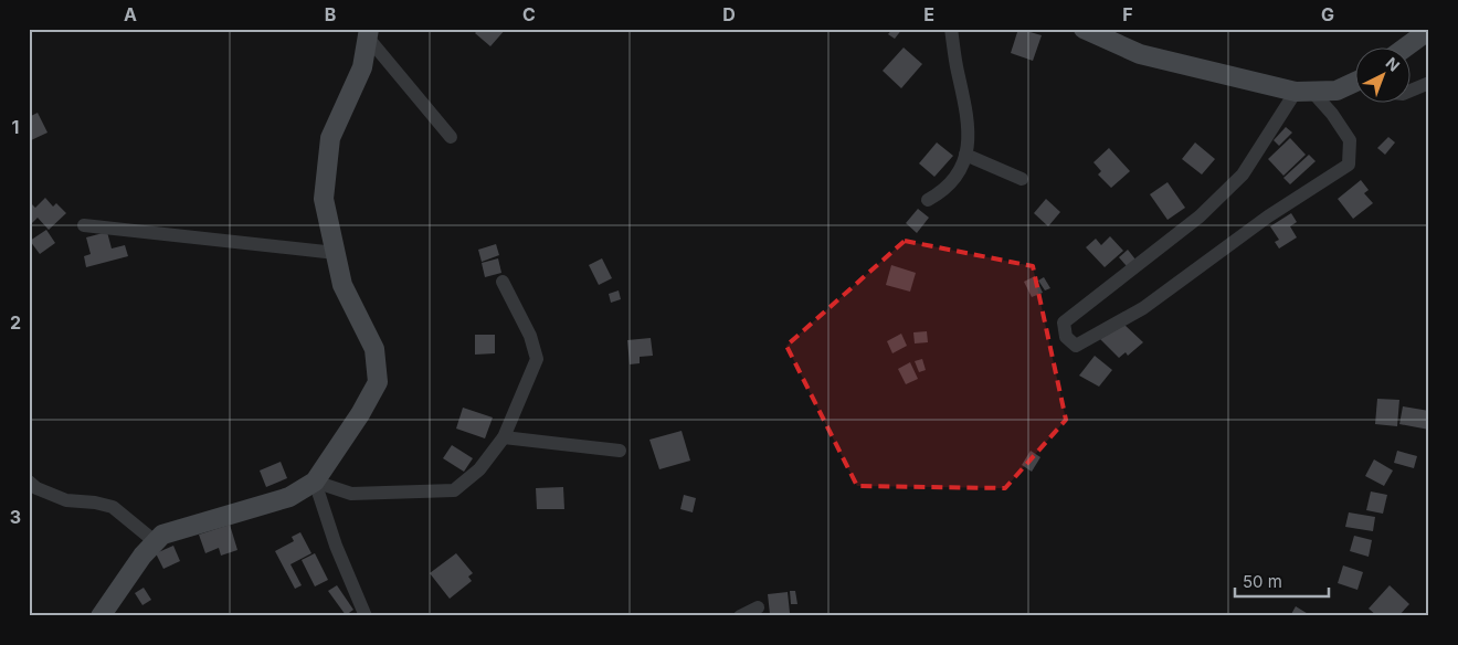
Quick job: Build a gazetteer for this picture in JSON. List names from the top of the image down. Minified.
{"scale_bar":"50 m","north":"top right","grid":{"columns":["A","B","C","D","E","F","G"],"rows":["1","2","3"]}}
